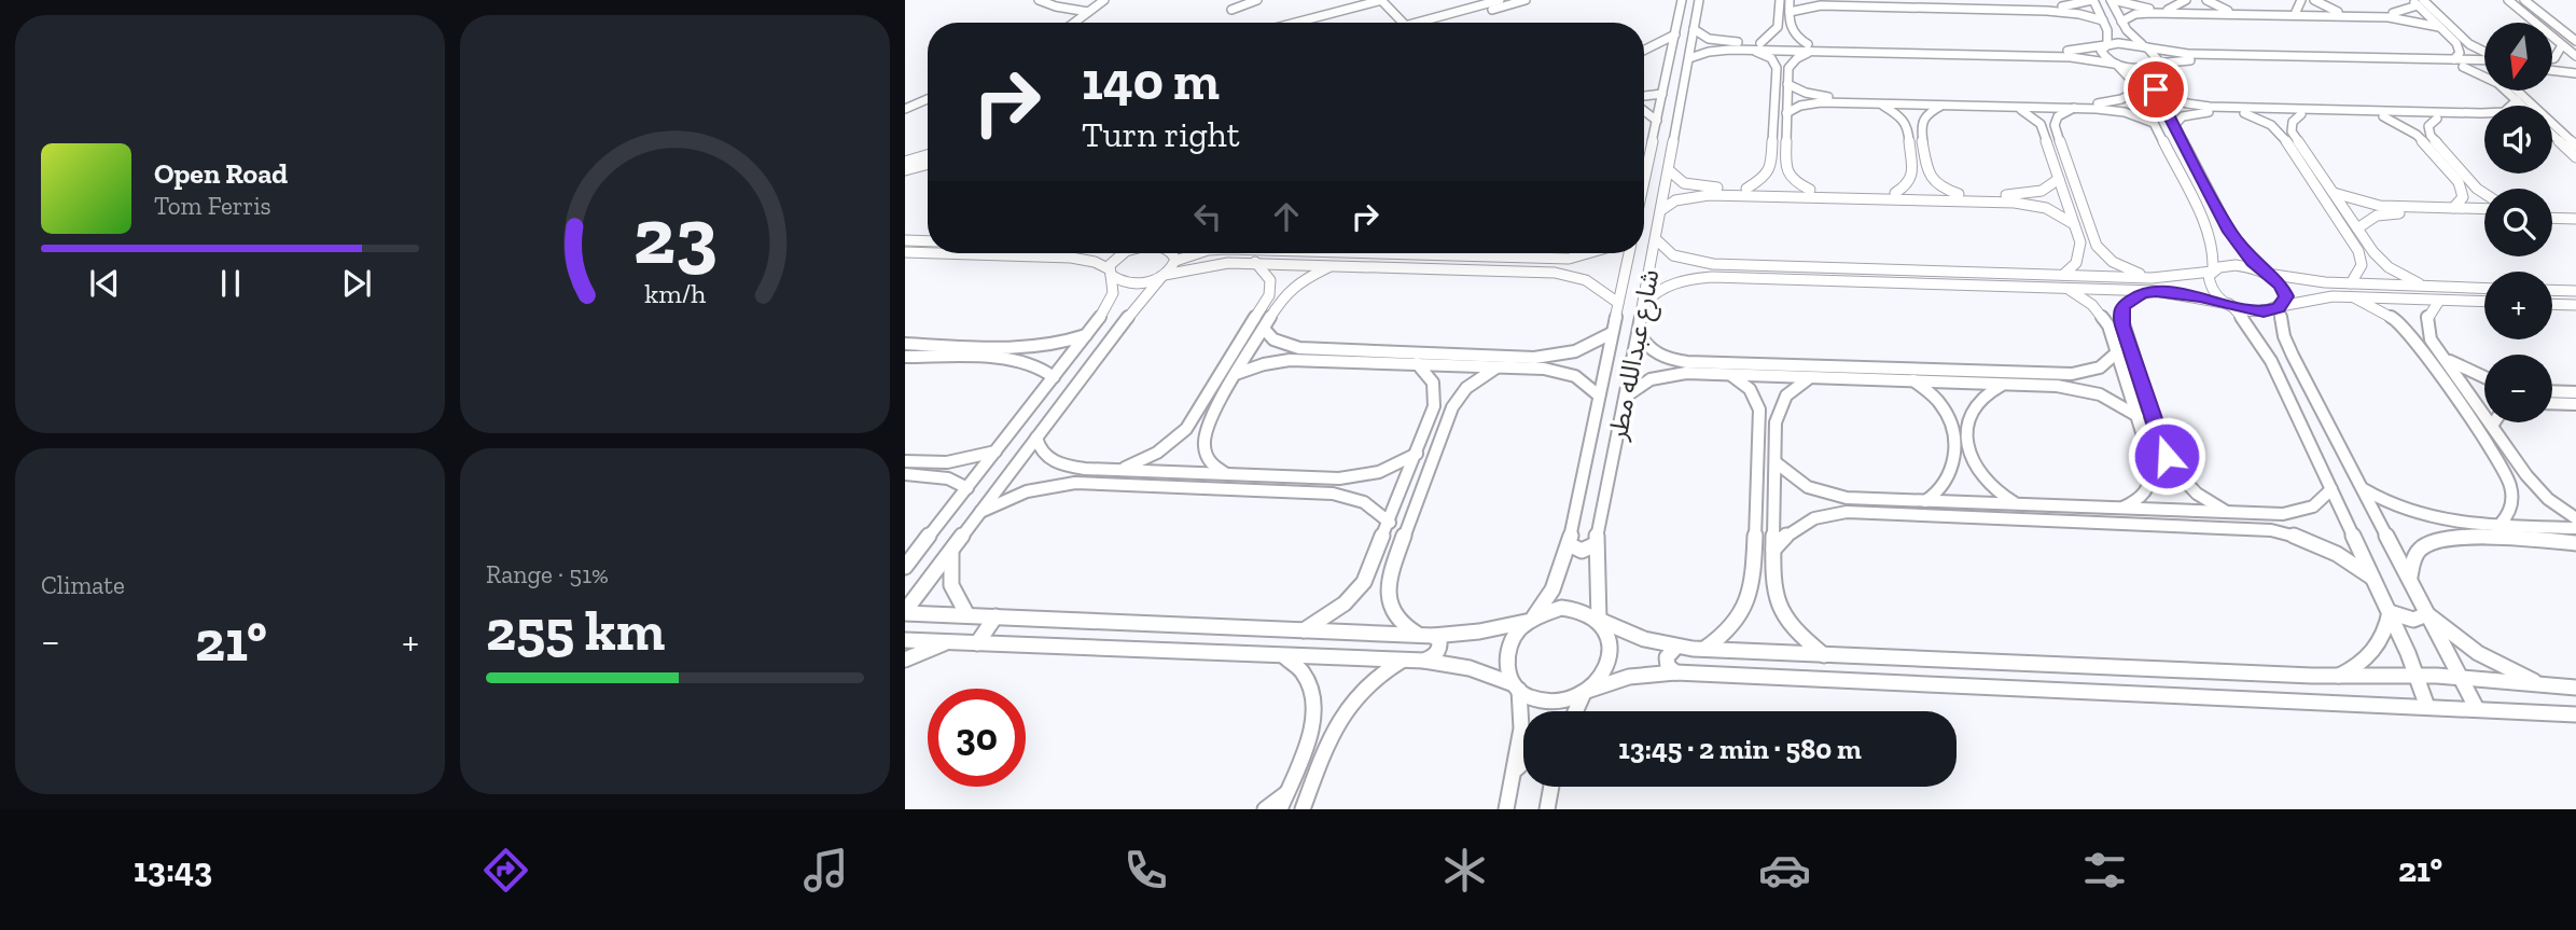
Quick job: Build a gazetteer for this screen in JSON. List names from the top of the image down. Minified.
{"streets":{"street":["شارع عبدالله مطر"]},"north":"bottom","page":{"map_buttons":["+","−"],"turn":["140 m","Turn right"],"song":["Open Road","Tom Ferris"],"tile":["Climate",["Range · 51%","255 km"]],"heat":["−","21°","+"],"limit":"30","trip":"13:45 · 2 min · 580 m","tabs":["13:43","21°"],"gauge":["23","km/h"]}}
